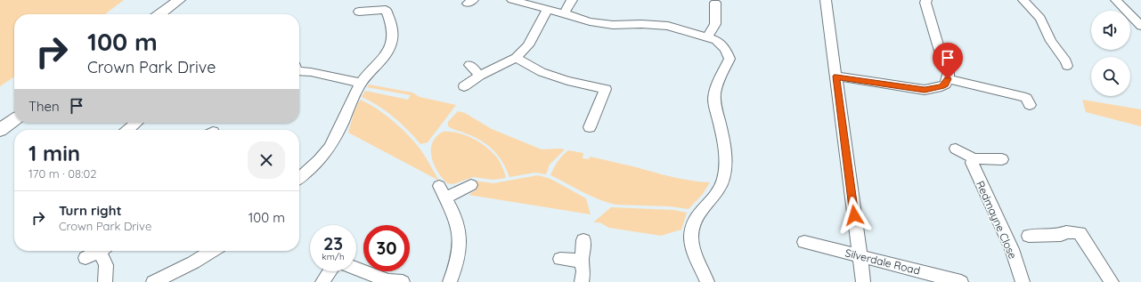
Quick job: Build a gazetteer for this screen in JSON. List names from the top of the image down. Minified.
{"streets":{"street":["Redmayne Close","Silverdale Road"]},"page":{"turn":["100 m","Crown Park Drive"],"then":"Then","heading":["1 min","170 m · 08:02"],"list":[{"name":"Turn right","note":"Crown Park Drive","value":"100 m"}],"speed":"23 km/h","limit":"30"}}
